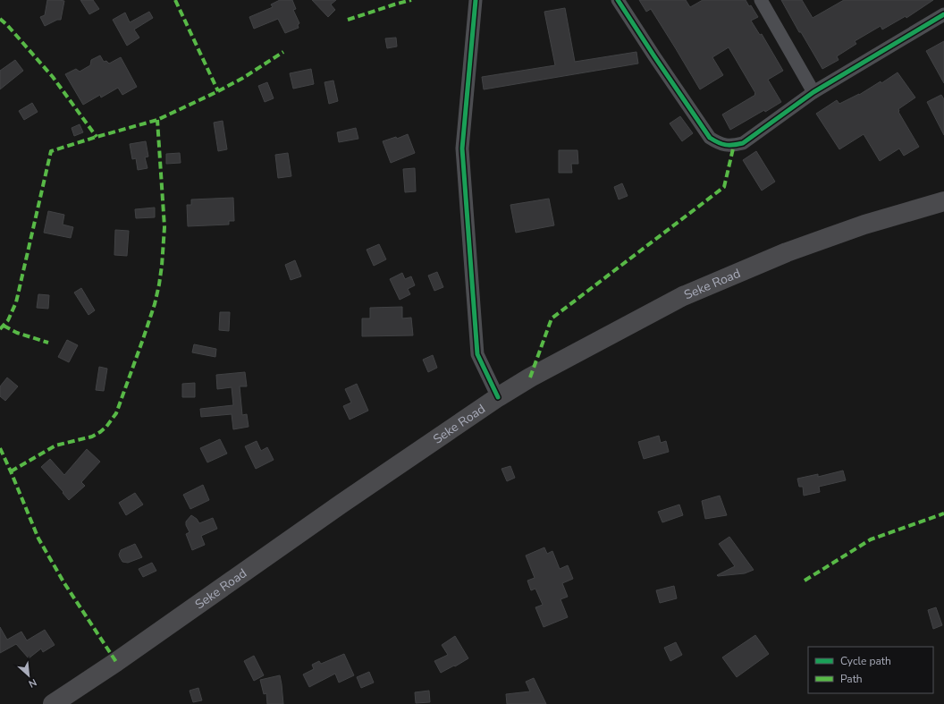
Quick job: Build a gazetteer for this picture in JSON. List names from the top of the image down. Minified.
{"streets":{"main road":["Seke Road"]},"legend":["Cycle path","Path"],"north":"bottom right"}
